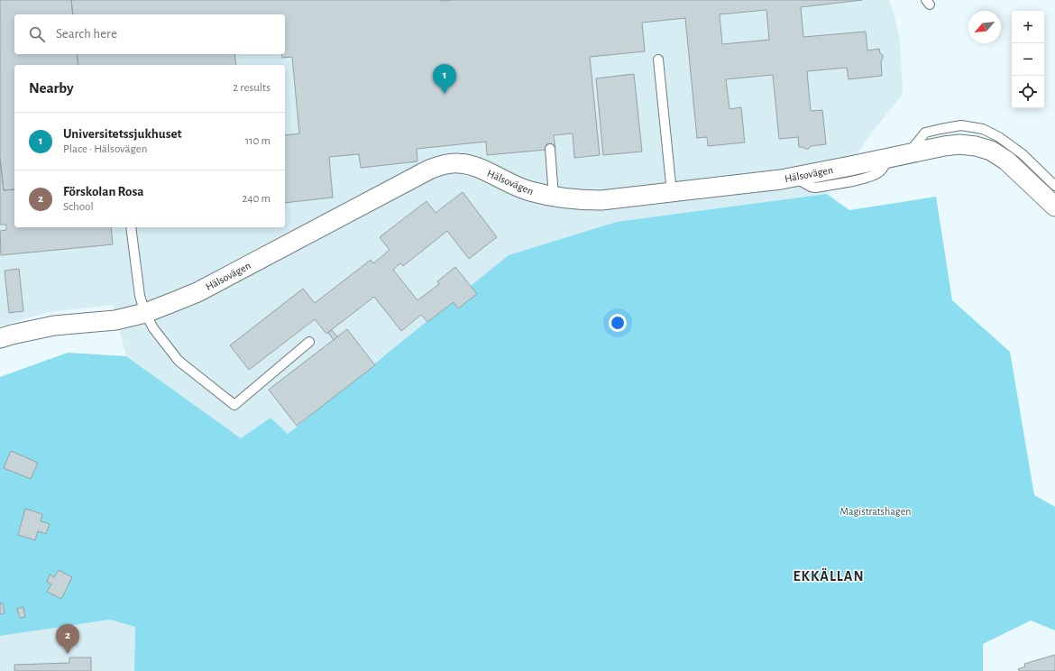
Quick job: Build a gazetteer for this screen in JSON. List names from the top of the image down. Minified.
{"streets":{"street":["Hälsovägen"]},"districts":["EKKÄLLAN"],"parks":["Magistratshagen"],"north":"bottom left","page":{"map_buttons":["+","−"],"search":"Search here","pins":["1","2"],"heading":["Nearby","2 results"],"list":[{"mark":"1","name":"Universitetssjukhuset","note":"Place · Hälsovägen","value":"110 m"},{"mark":"2","name":"Förskolan Rosa","note":"School","value":"240 m"}]}}
